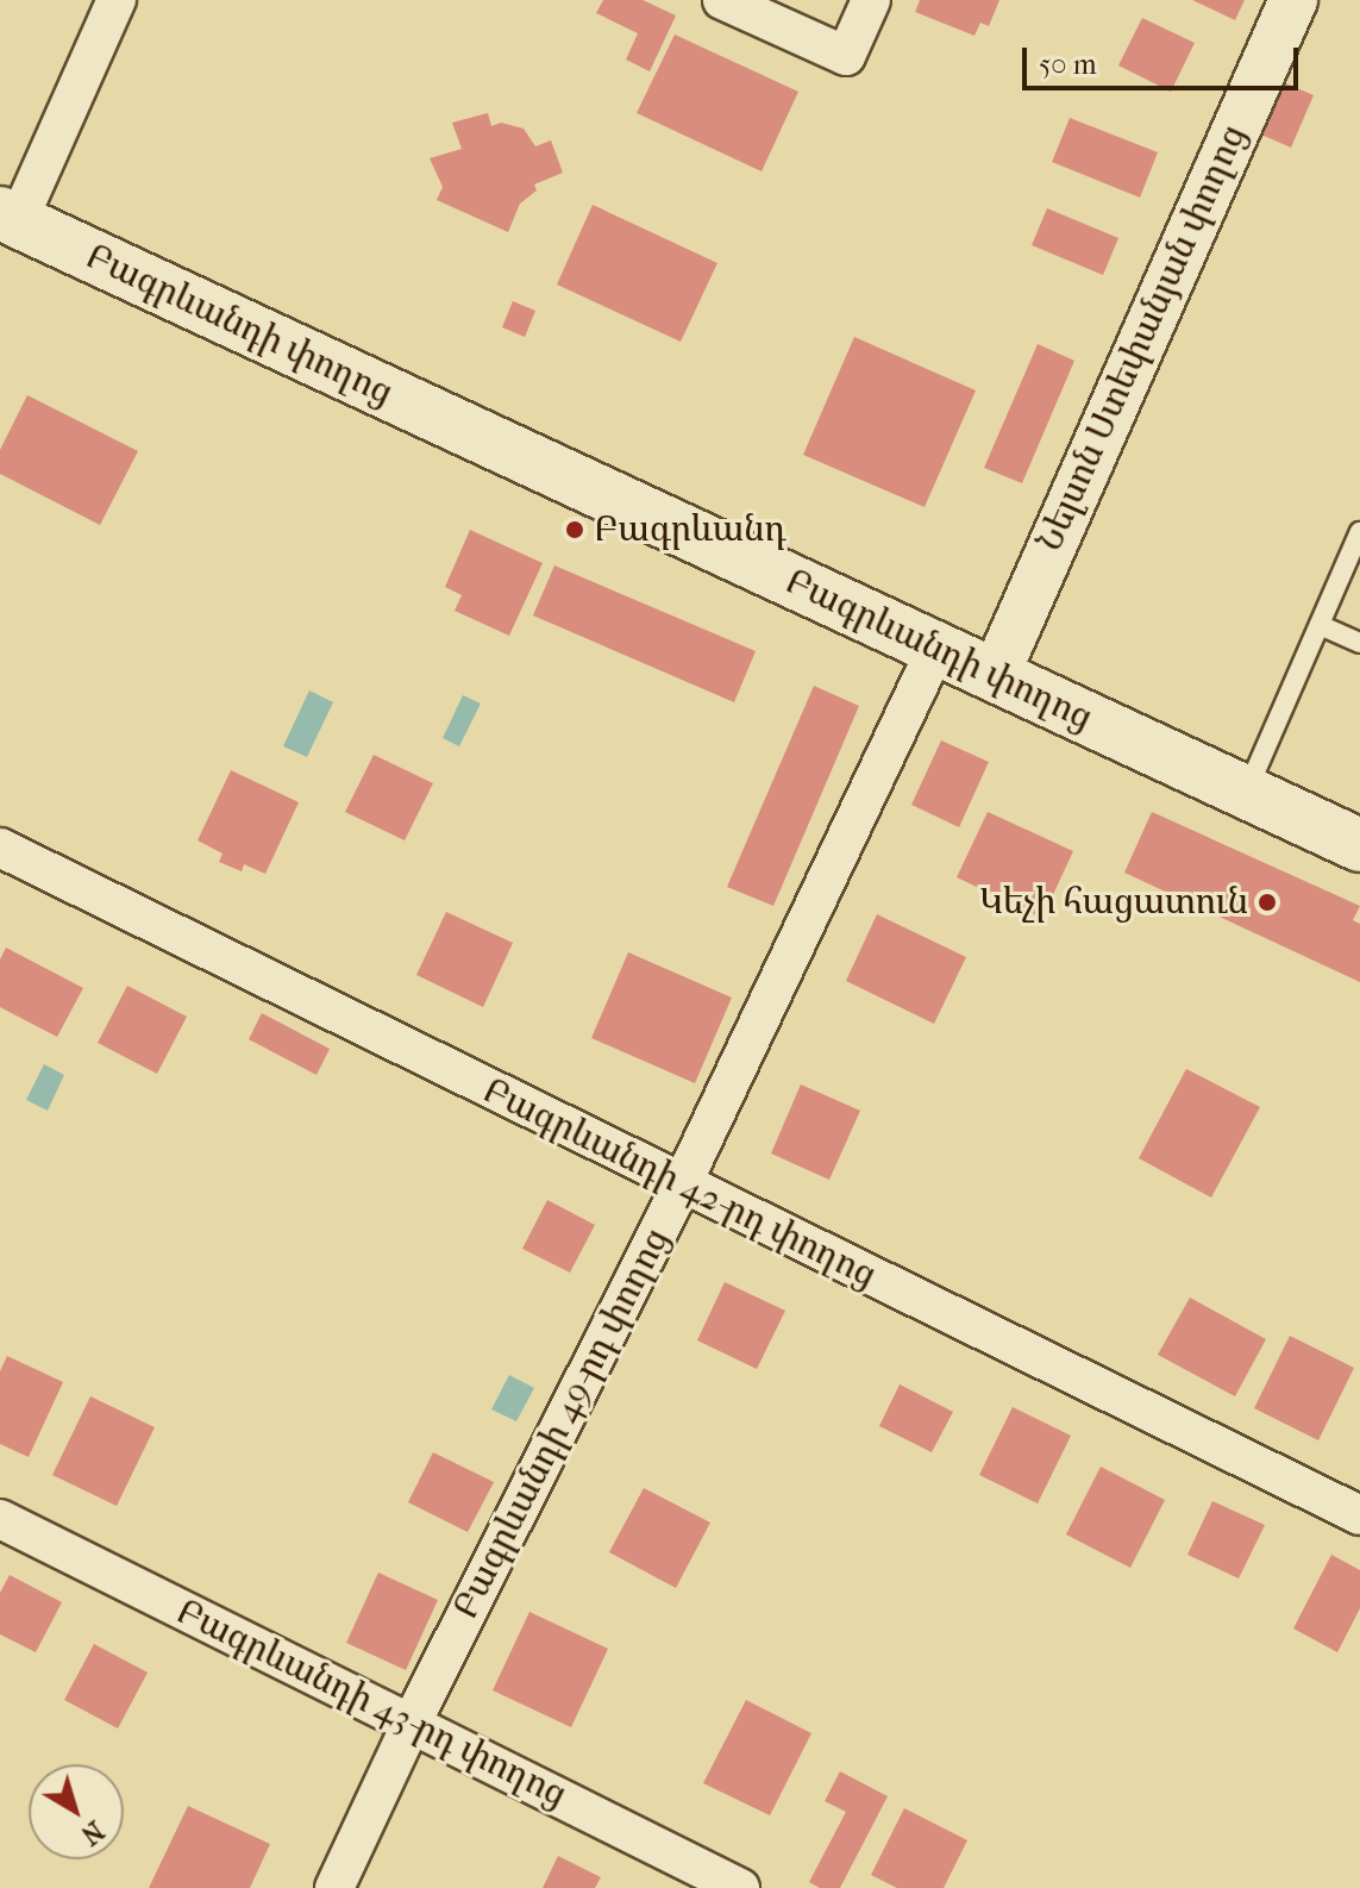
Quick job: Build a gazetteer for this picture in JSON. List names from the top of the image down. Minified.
{"streets":{"main road":["Բագրևանդի փողոց"],"street":["Նելսոն Ստեփանյան փողոց","Բագրևանդի 42-րդ փողոց","Բագրևանդի 49-րդ փողոց","Բագրևանդի 43-րդ փողոց"]},"crossings":[["Բագրևանդի փողոց","Նելսոն Ստեփանյան փողոց"],["Բագրևանդի փողոց","Բագրևանդի 49-րդ փողոց"],["Բագրևանդի 42-րդ փողոց","Բագրևանդի 49-րդ փողոց"],["Բագրևանդի 49-րդ փողոց","Բագրևանդի 43-րդ փողոց"]],"places":["Բագրևանդ","Կեչի հացատուն"],"scale_bar":"50 m","north":"bottom right"}
